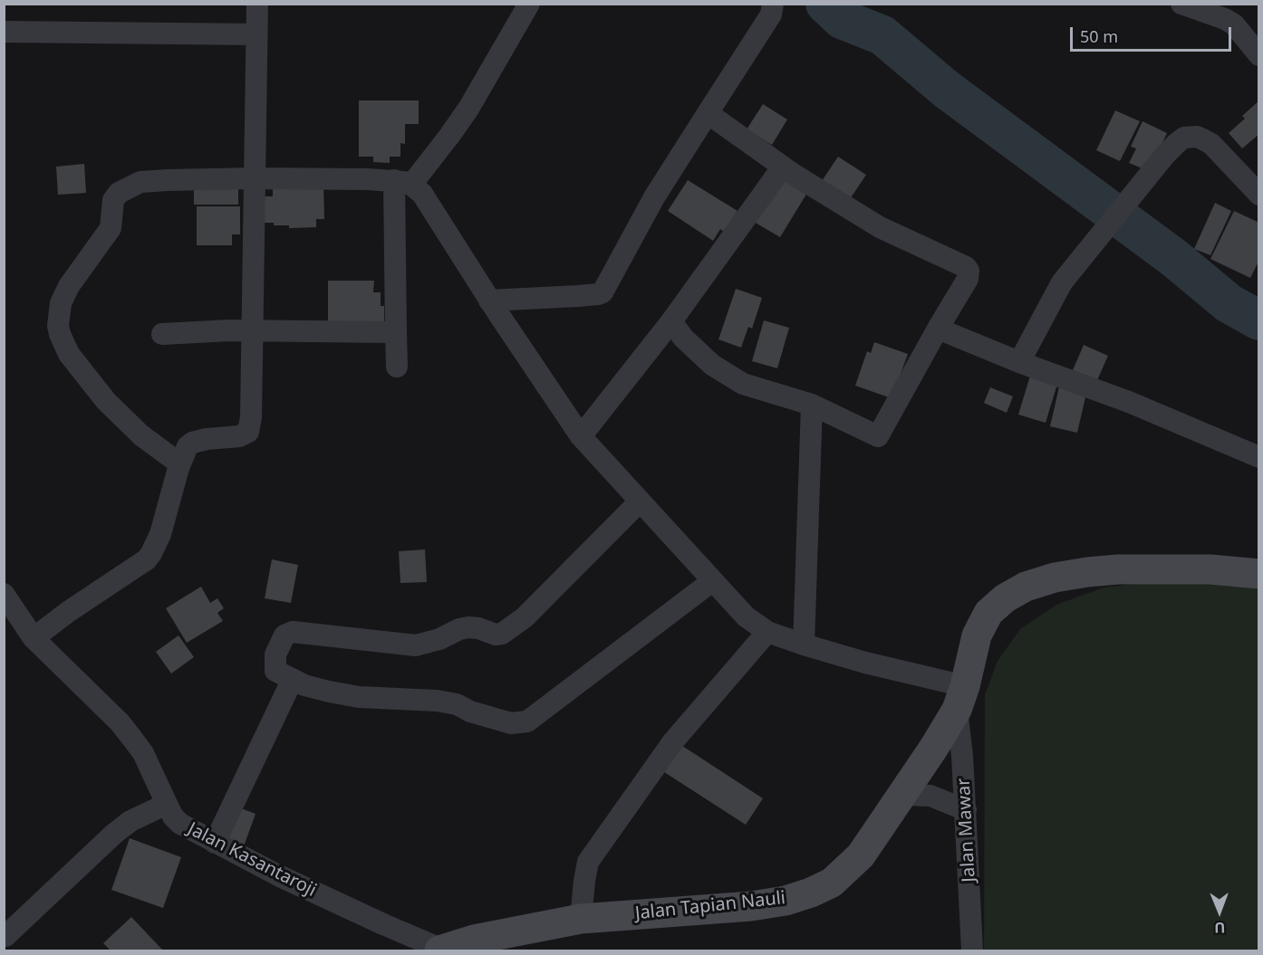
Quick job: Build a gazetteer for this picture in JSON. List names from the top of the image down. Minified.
{"streets":{"main road":["Jalan Tapian Nauli"],"street":["Jalan Mawar","Jalan Kasantaroji"]},"crossings":[["Jalan Mawar","Jalan Tapian Nauli"],["Jalan Kasantaroji","Jalan Tapian Nauli"]],"scale_bar":"50 m","north":"bottom"}
